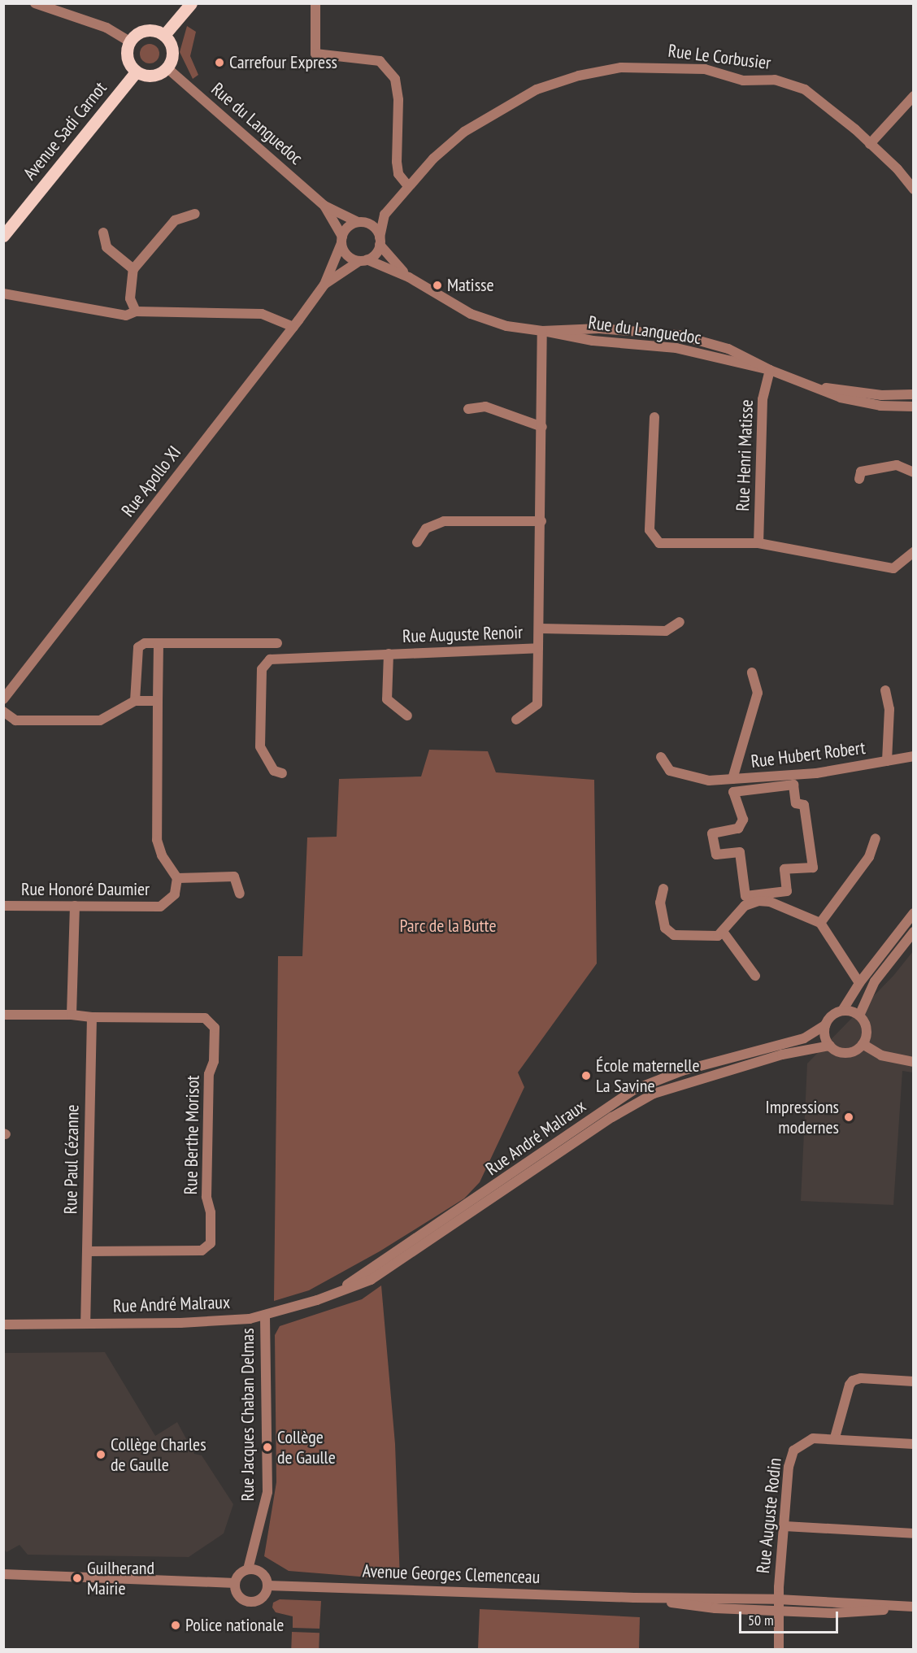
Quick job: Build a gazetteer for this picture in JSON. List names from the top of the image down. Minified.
{"streets":{"main road":["Avenue Sadi Carnot"],"street":["Rue Le Corbusier","Rue du Languedoc","Rue Henri Matisse","Rue Apollo XI","Rue Auguste Renoir","Rue Hubert Robert","Rue Honoré Daumier","Rue Berthe Morisot","Rue André Malraux","Rue Paul Cézanne","Rue Jacques Chaban Delmas","Rue Auguste Rodin","Avenue Georges Clemenceau"]},"crossings":[["Rue Le Corbusier","Rue du Languedoc"],["Rue Le Corbusier","Rue Apollo XI"],["Rue du Languedoc","Avenue Sadi Carnot"],["Rue du Languedoc","Rue Henri Matisse"],["Rue du Languedoc","Rue Apollo XI"],["Rue du Languedoc","Rue Auguste Renoir"],["Rue Berthe Morisot","Rue Paul Cézanne"],["Rue André Malraux","Rue Paul Cézanne"],["Rue André Malraux","Rue Jacques Chaban Delmas"],["Rue Jacques Chaban Delmas","Avenue Georges Clemenceau"],["Rue Auguste Rodin","Avenue Georges Clemenceau"]],"parks":["Parc de la Butte"],"places":["Carrefour Express","Matisse","École maternelle La Savine","Impressions modernes","Collège de Gaulle","Collège Charles de Gaulle","Guilherand Mairie","Police nationale"],"scale_bar":"50 m"}
